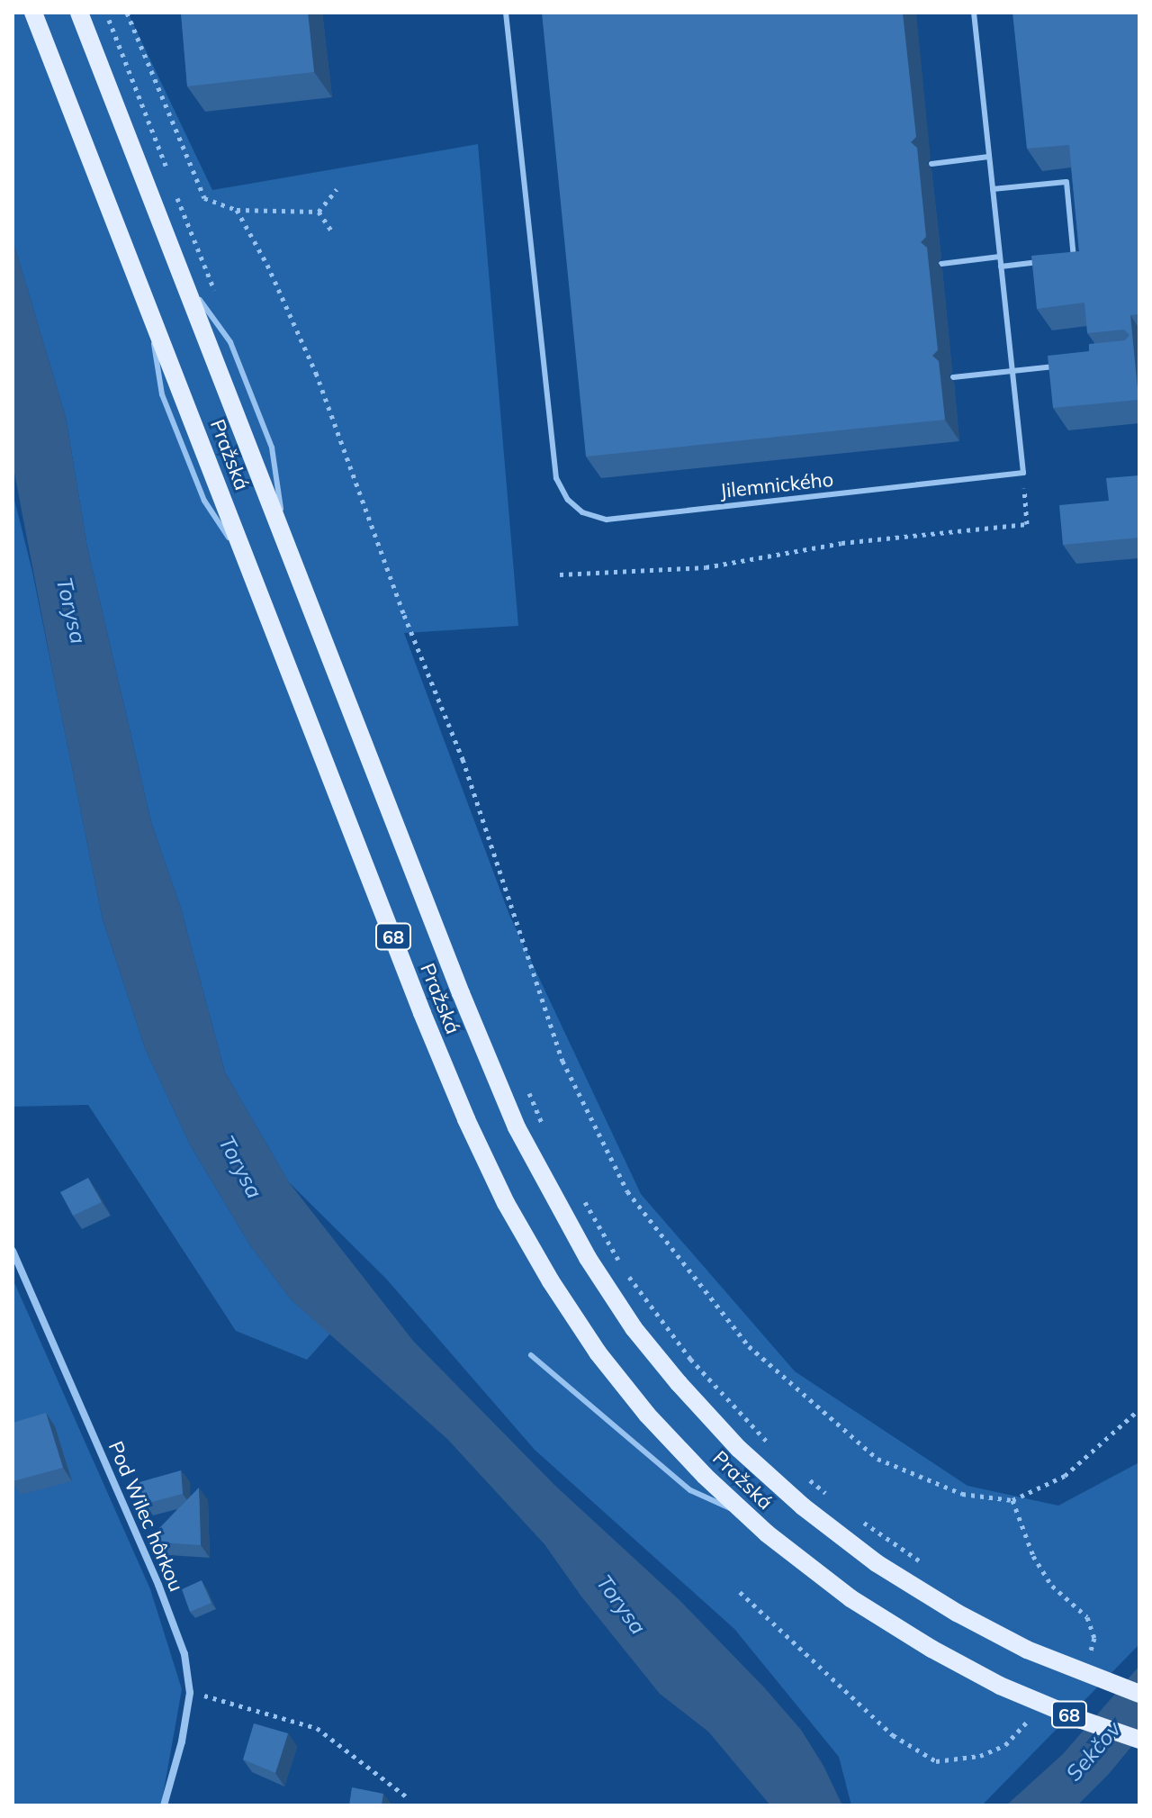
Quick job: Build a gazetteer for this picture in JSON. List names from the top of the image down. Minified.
{"streets":{"main road":["Pražská","68"],"street":["Pod Wilec hôrkou"],"lane":["Jilemnického"]},"water":["Torysa","Sekčov"]}
